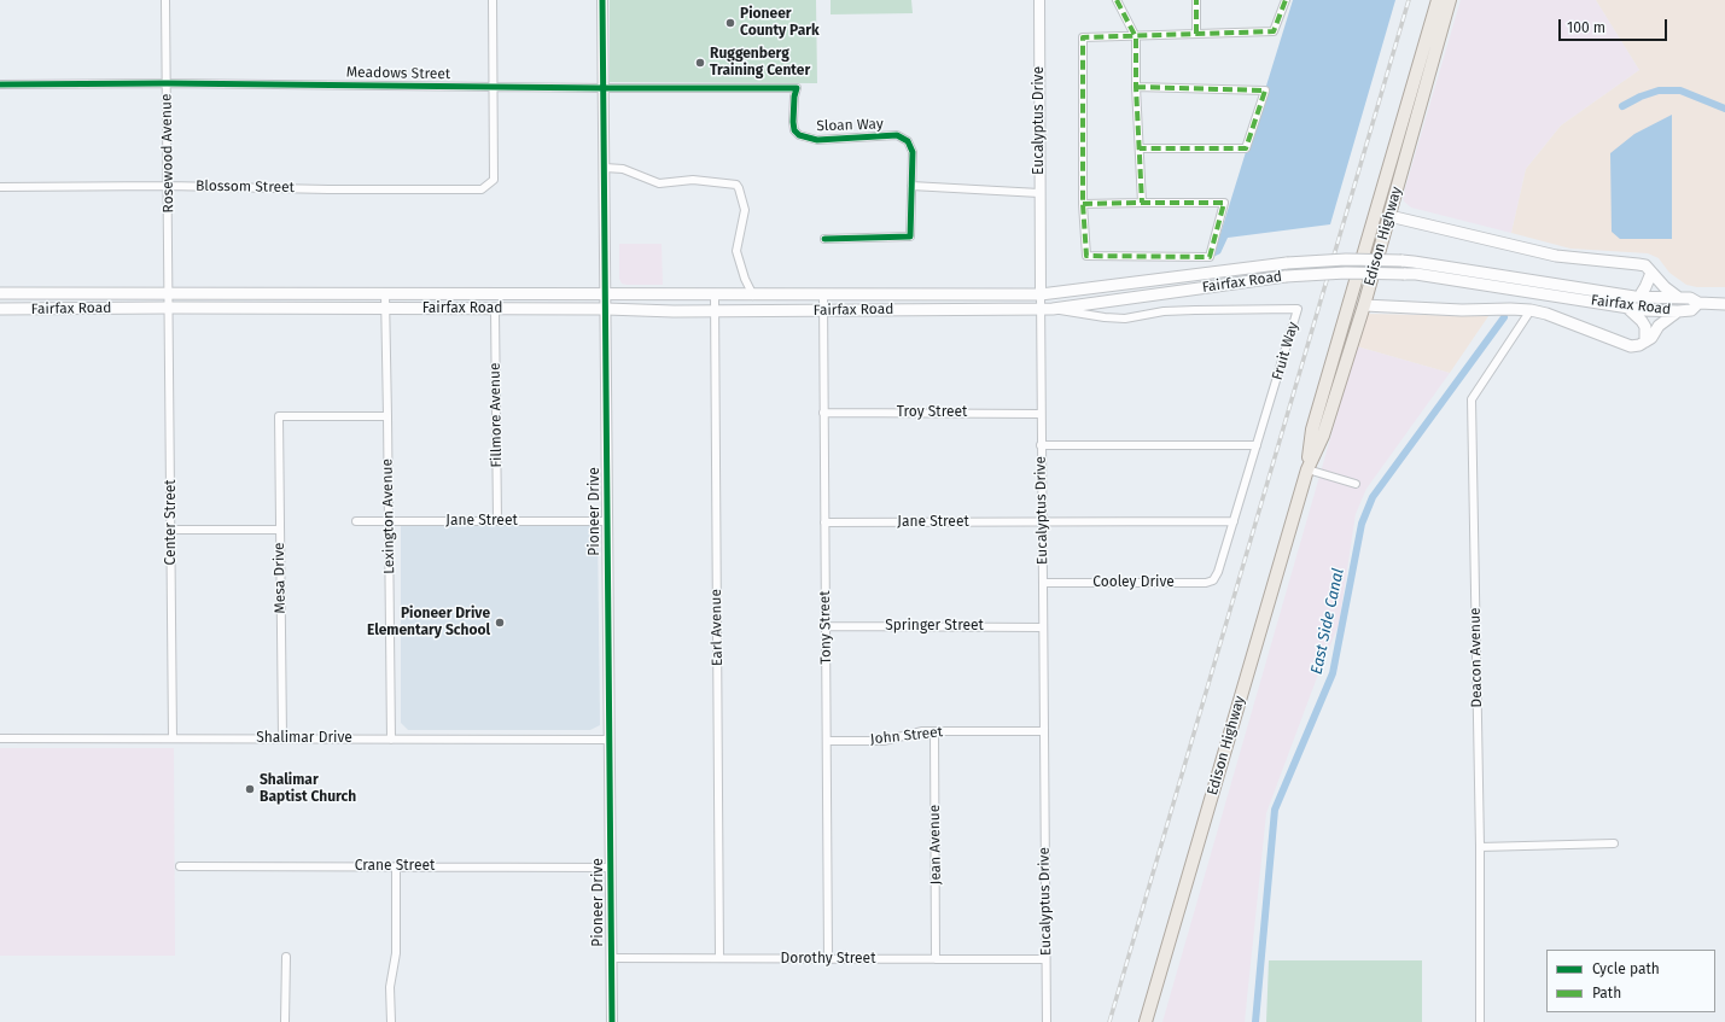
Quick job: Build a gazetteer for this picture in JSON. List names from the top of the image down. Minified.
{"streets":{"main road":["Edison Highway","Fairfax Road"],"street":["Meadows Street","Eucalyptus Drive","Sloan Way","Rosewood Avenue","Blossom Street","Fruit Way","Troy Street","Fillmore Avenue","Pioneer Drive","Lexington Avenue","Jane Street","Center Street","Mesa Drive","Cooley Drive","Springer Street","Earl Avenue","Tony Street","Deacon Avenue","John Street","Shalimar Drive","Jean Avenue","Crane Street","Dorothy Street"]},"crossings":[["Meadows Street","Sloan Way"],["Meadows Street","Rosewood Avenue"],["Meadows Street","Blossom Street"],["Meadows Street","Pioneer Drive"],["Eucalyptus Drive","Fairfax Road"],["Eucalyptus Drive","Fruit Way"],["Eucalyptus Drive","Troy Street"],["Eucalyptus Drive","Jane Street"],["Eucalyptus Drive","Cooley Drive"],["Eucalyptus Drive","Springer Street"],["Eucalyptus Drive","John Street"],["Eucalyptus Drive","Dorothy Street"],["Rosewood Avenue","Blossom Street"],["Rosewood Avenue","Fairfax Road"],["Rosewood Avenue","Center Street"],["Fairfax Road","Fruit Way"],["Fairfax Road","Fillmore Avenue"],["Fairfax Road","Pioneer Drive"],["Fairfax Road","Lexington Avenue"],["Fairfax Road","Center Street"],["Fairfax Road","Earl Avenue"],["Fairfax Road","Tony Street"],["Fruit Way","Jane Street"],["Fruit Way","Cooley Drive"],["Troy Street","Tony Street"],["Fillmore Avenue","Jane Street"],["Pioneer Drive","Jane Street"],["Pioneer Drive","Shalimar Drive"],["Pioneer Drive","Crane Street"],["Pioneer Drive","Dorothy Street"],["Lexington Avenue","Jane Street"],["Lexington Avenue","Mesa Drive"],["Lexington Avenue","Shalimar Drive"],["Jane Street","Tony Street"],["Center Street","Shalimar Drive"],["Mesa Drive","Shalimar Drive"],["Springer Street","Tony Street"],["Earl Avenue","Dorothy Street"],["Tony Street","John Street"],["Tony Street","Dorothy Street"],["John Street","Jean Avenue"],["Jean Avenue","Dorothy Street"]],"water":["East Side Canal"],"places":["Pioneer County Park","Ruggenberg Training Center","Pioneer Drive Elementary School","Shalimar Baptist Church"],"legend":["Cycle path","Path"],"scale_bar":"100 m"}
